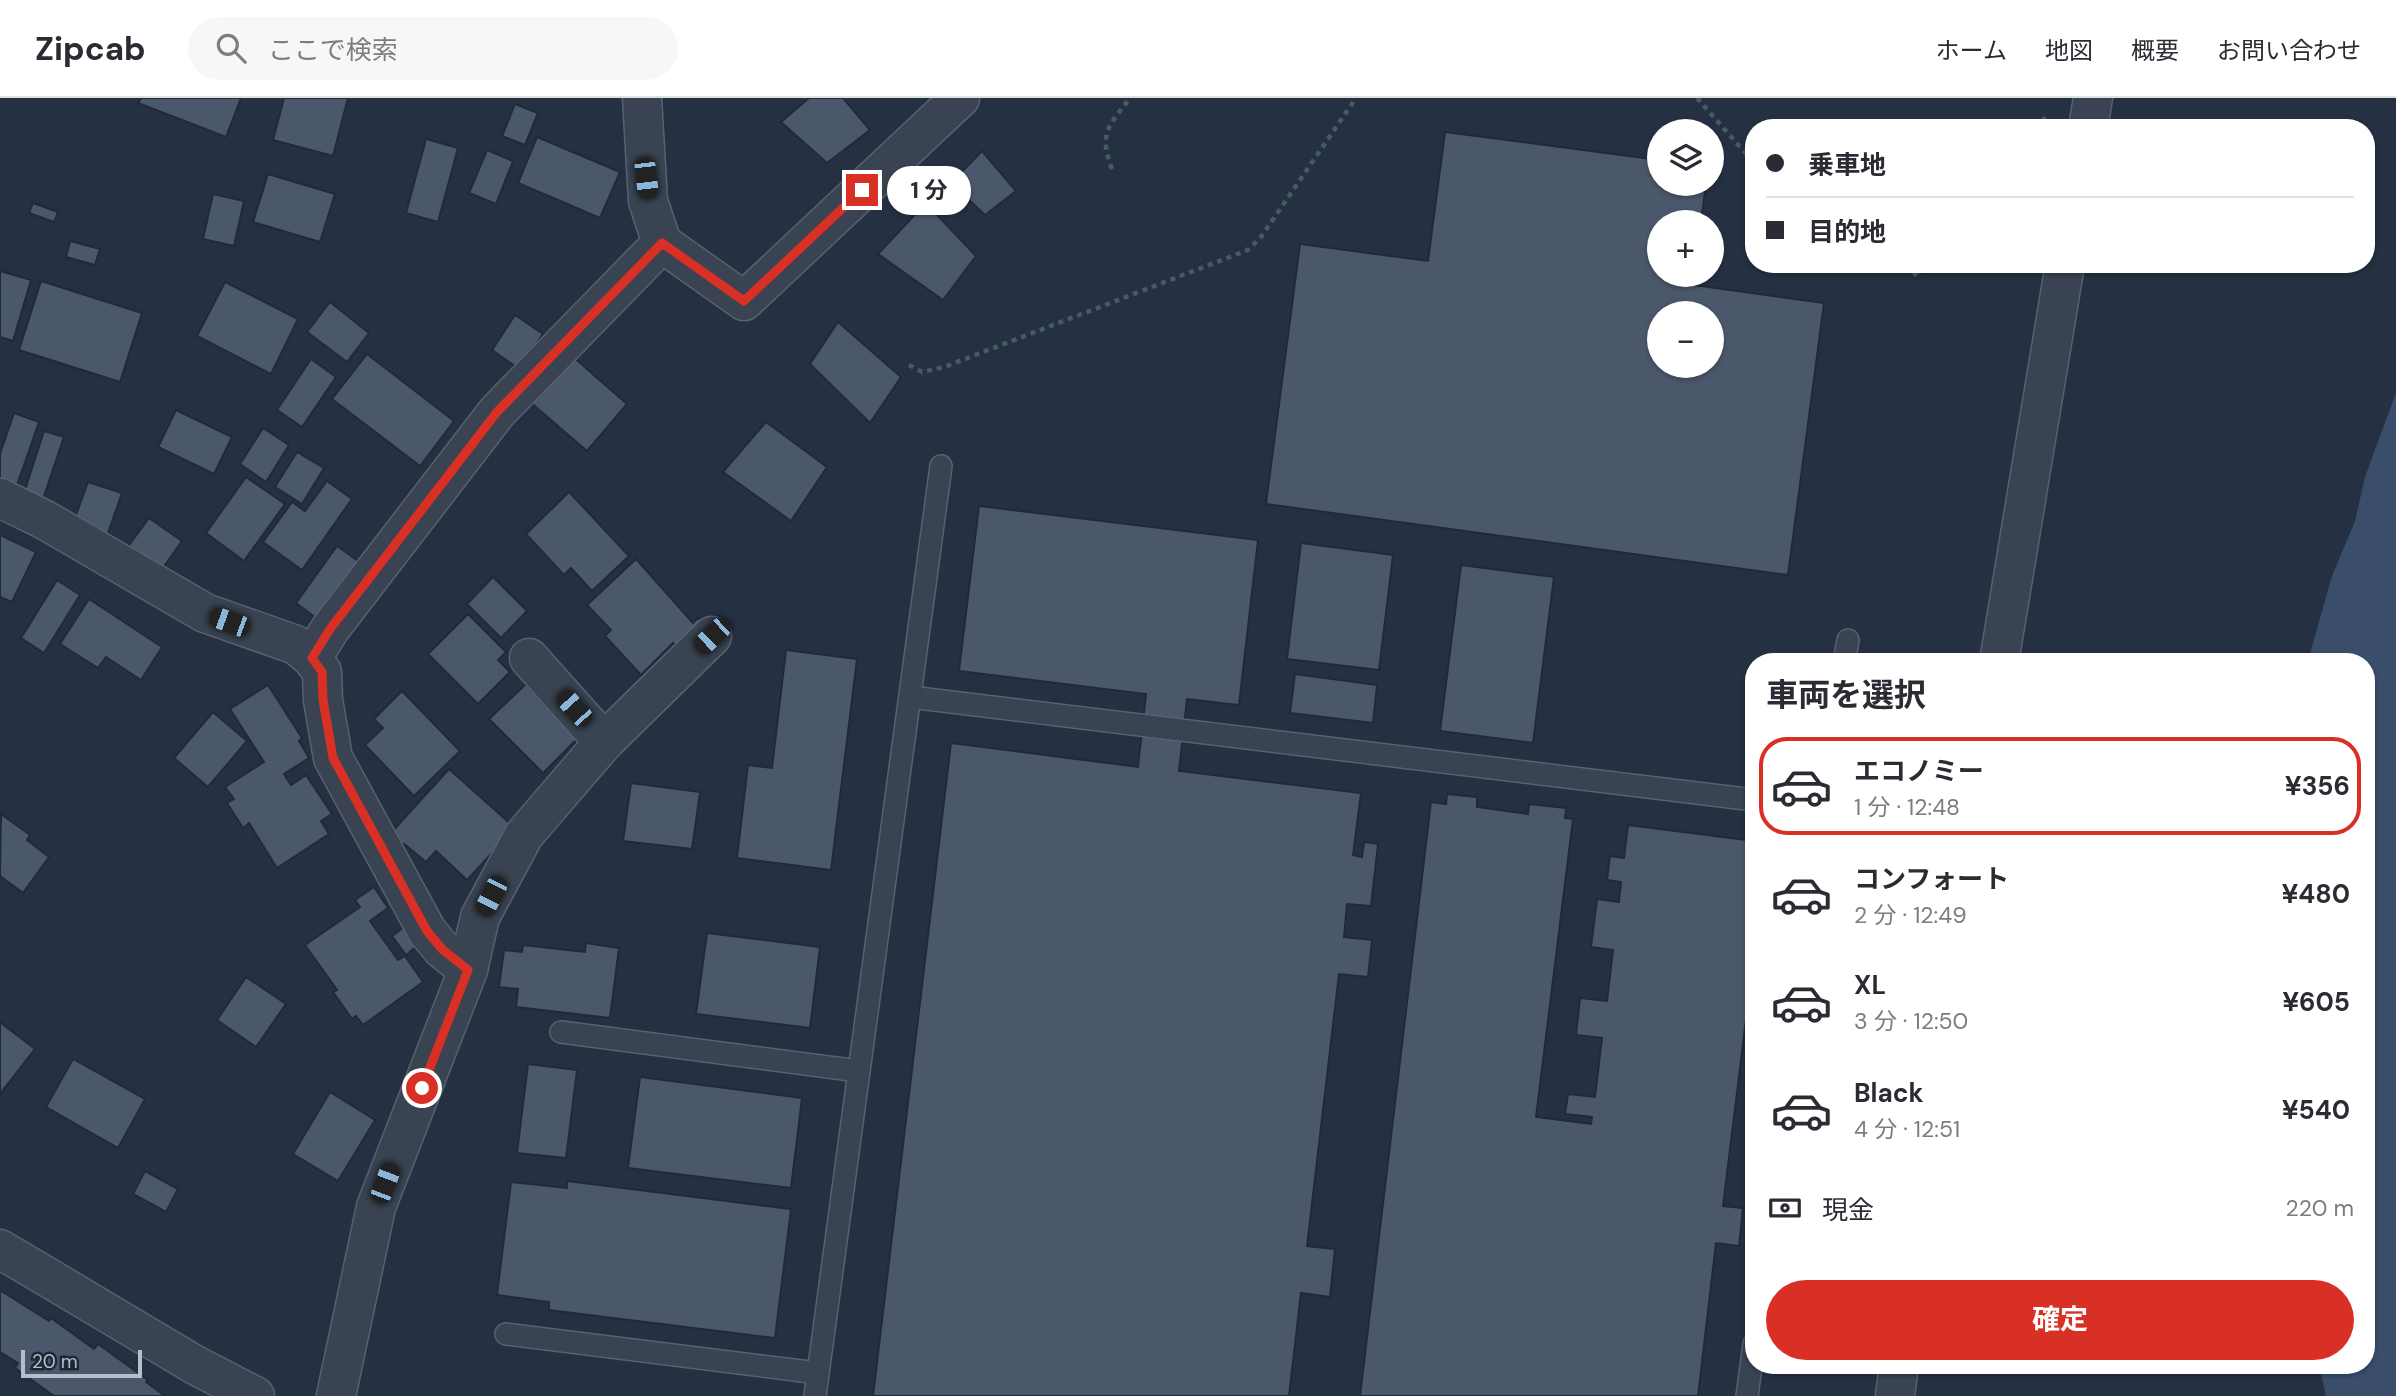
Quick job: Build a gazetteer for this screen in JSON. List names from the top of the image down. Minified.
{"scale_bar":"20 m","page":{"header":"Zipcab","search":"ここで検索","nav":["ホーム","地図","概要","お問い合わせ"],"map_buttons":["+","−"],"banner":["乗車地","目的地"],"bubble":"1 分","heading":"車両を選択","list":[{"name":"エコノミー","note":"1 分 · 12:48","value":"¥356"},{"name":"コンフォート","note":"2 分 · 12:49","value":"¥480"},{"name":"XL","note":"3 分 · 12:50","value":"¥605"},{"name":"Black","note":"4 分 · 12:51","value":"¥540"}],"pay":["現金","220 m"],"buttons":"確定","scale":"20 m"}}
